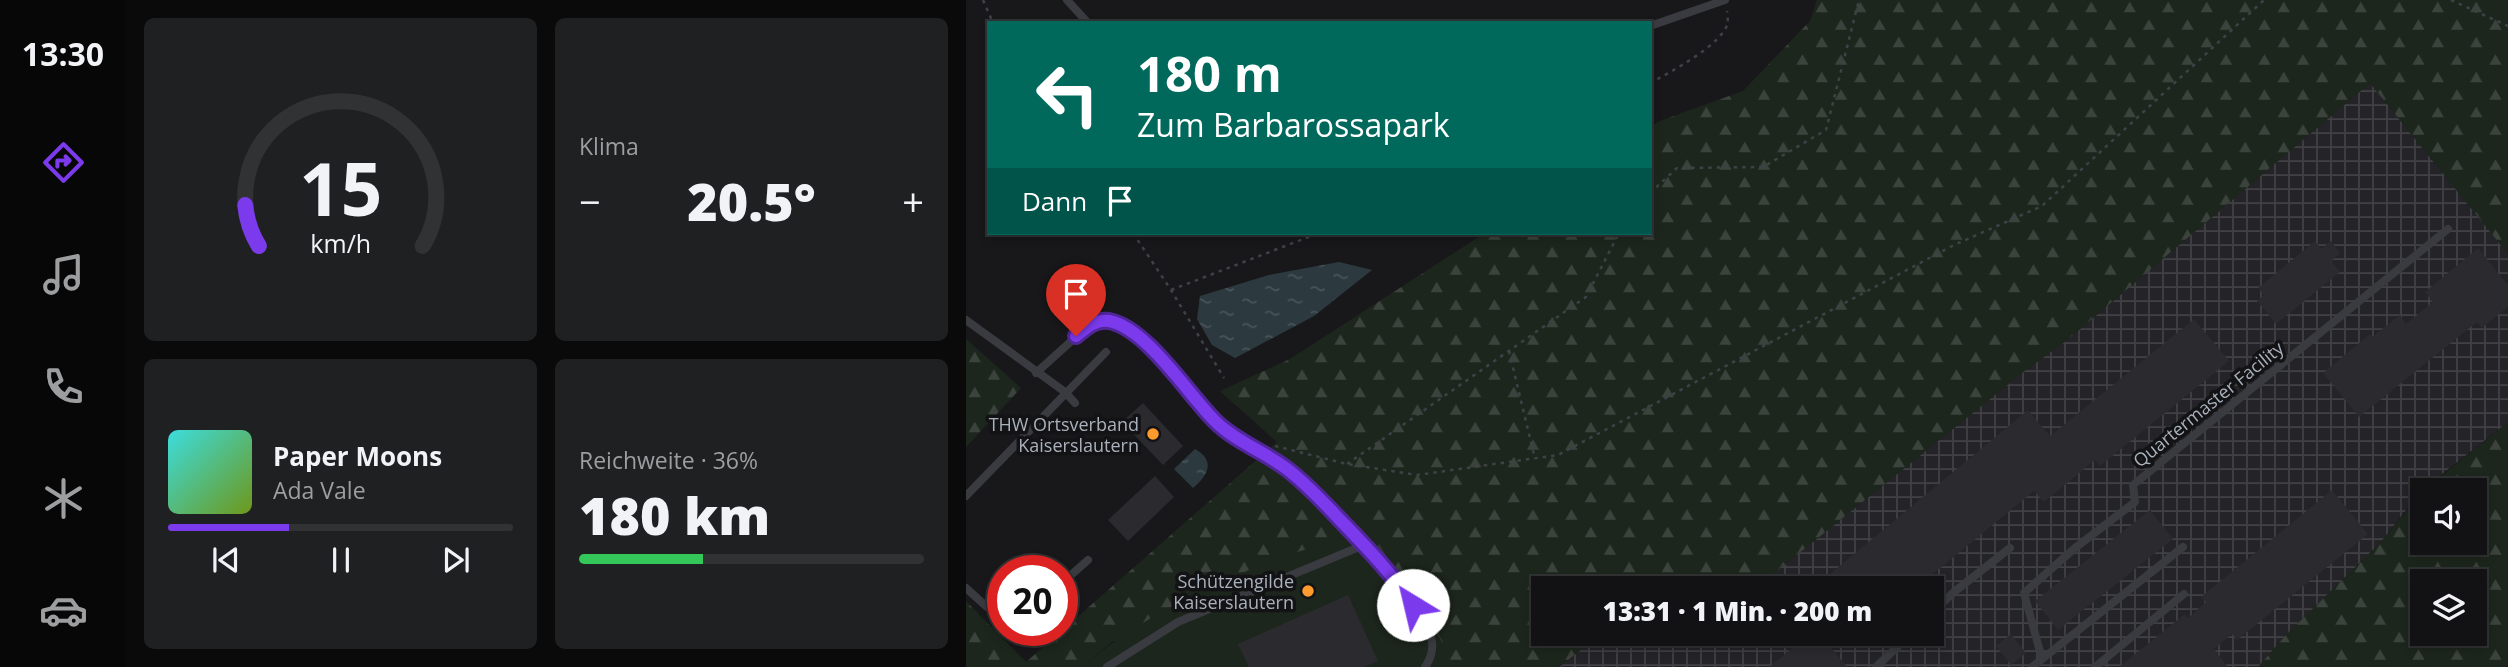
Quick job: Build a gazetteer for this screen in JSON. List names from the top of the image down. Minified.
{"streets":{"lane":["Quartermaster Facility"]},"places":["THW Ortsverband Kaiserslautern","Schützengilde Kaiserslautern"],"page":{"tabs":"13:30","tile":["Klima",["Reichweite · 36%","180 km"]],"turn":["180 m","Zum Barbarossapark"],"then":"Dann","heat":["−","20.5°","+"],"song":["Paper Moons","Ada Vale"],"limit":"20","trip":"13:31 · 1 Min. · 200 m","gauge":["15","km/h"]}}
